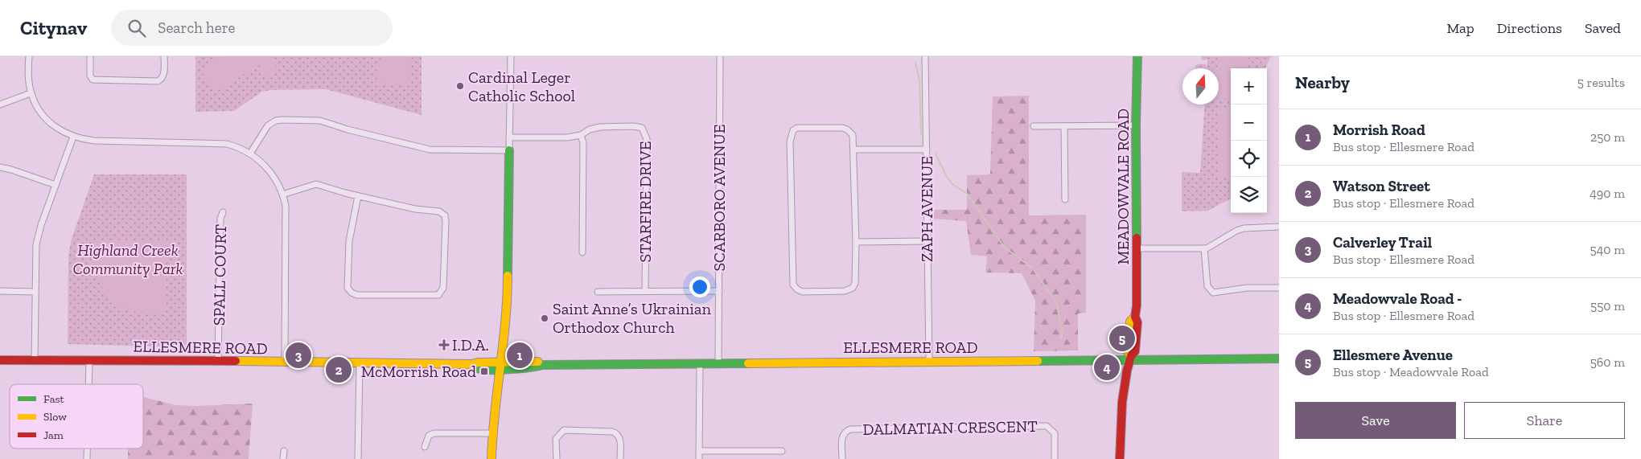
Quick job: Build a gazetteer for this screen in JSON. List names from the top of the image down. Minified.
{"streets":{"main road":["MEADOWVALE ROAD","ELLESMERE ROAD"],"street":["SCARBORO AVENUE","STARFIRE DRIVE","ZAPH AVENUE","SPALL COURT","DALMATIAN CRESCENT"]},"crossings":[["MEADOWVALE ROAD","ELLESMERE ROAD"],["SCARBORO AVENUE","ELLESMERE ROAD"],["ZAPH AVENUE","ELLESMERE ROAD"],["SPALL COURT","ELLESMERE ROAD"]],"parks":["Highland Creek Community Park"],"places":{"other":["Cardinal Leger Catholic School","Saint Anne’s Ukrainian Orthodox Church"],"health":["I.D.A."],"transit":["McMorrish Road"]},"legend":["Fast","Slow","Jam"],"north":"top","page":{"header":"Citynav","search":"Search here","nav":["Map","Directions","Saved"],"heading":["Nearby","5 results"],"map_buttons":["+","−"],"list":[{"mark":"1","name":"Morrish Road","note":"Bus stop · Ellesmere Road","value":"250 m"},{"mark":"2","name":"Watson Street","note":"Bus stop · Ellesmere Road","value":"490 m"},{"mark":"3","name":"Calverley Trail","note":"Bus stop · Ellesmere Road","value":"540 m"},{"mark":"4","name":"Meadowvale Road -","note":"Bus stop · Ellesmere Road","value":"550 m"},{"mark":"5","name":"Ellesmere Avenue","note":"Bus stop · Meadowvale Road","value":"560 m"}],"pins":["5","1","3","4","2"],"buttons":["Save","Share"]}}
